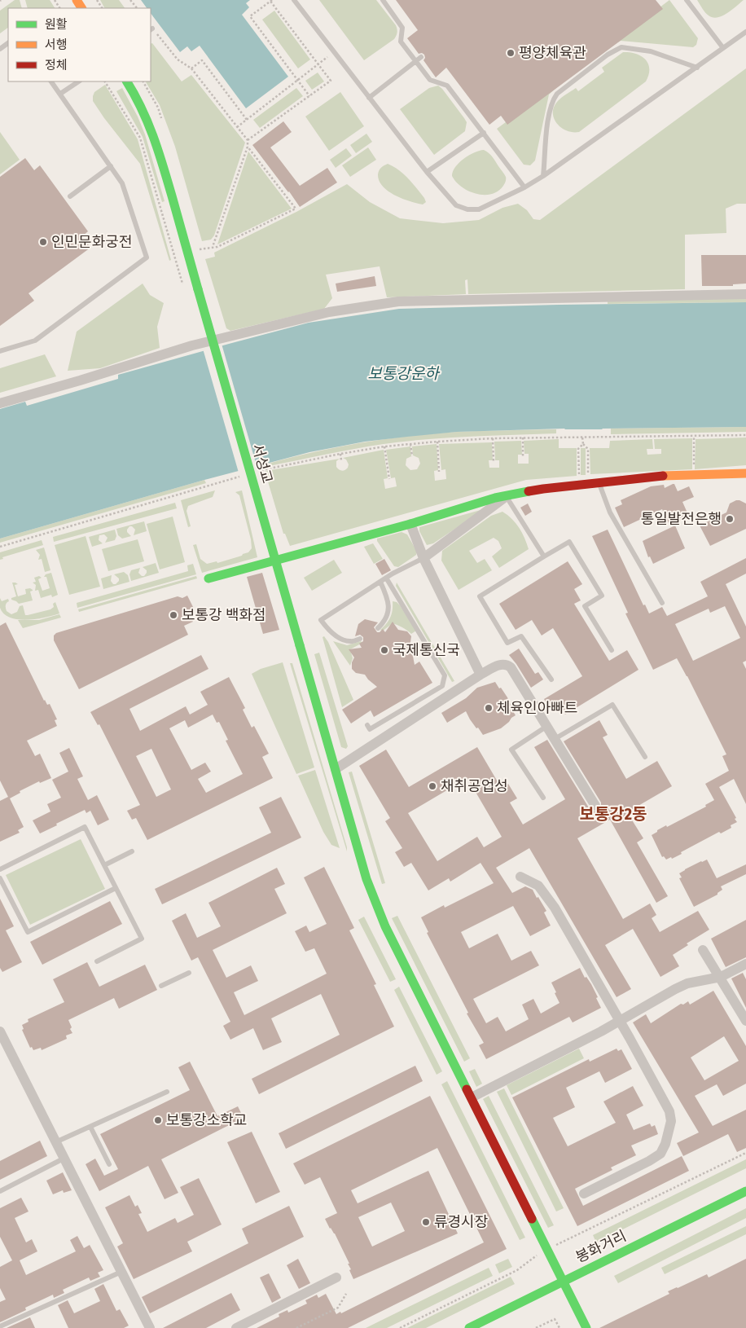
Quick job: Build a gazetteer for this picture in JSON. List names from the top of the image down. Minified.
{"streets":{"street":["서성교","봉화거리"]},"crossings":[["서성교","봉화거리"]],"districts":["보통강2동"],"water":["보통강운하"],"places":["평양체육관","인민문화궁전","통일발전은행","보통강 백화점","국제통신국","체육인아빠트","채취공업성","보통강소학교","류경시장"],"legend":["원활","서행","정체"]}
